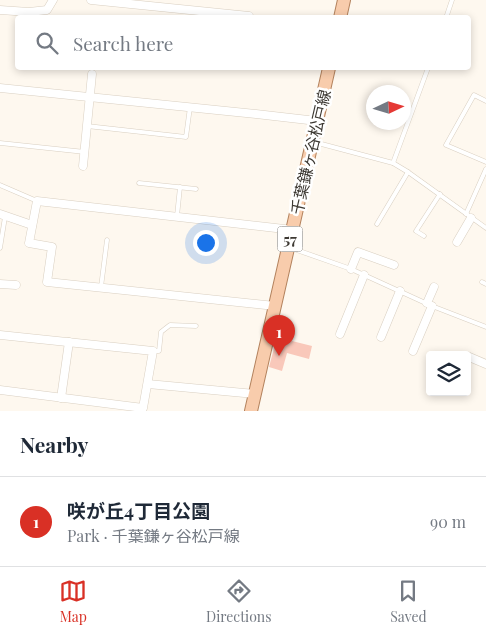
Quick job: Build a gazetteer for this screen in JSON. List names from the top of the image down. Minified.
{"streets":{"main road":["千葉鎌ヶ谷松戸線","57"]},"north":"right","page":{"search":"Search here","pins":"1","heading":"Nearby","list":[{"mark":"1","name":"咲が丘4丁目公園","note":"Park · 千葉鎌ヶ谷松戸線","value":"90 m"}],"nav":["Map","Directions","Saved"]}}
